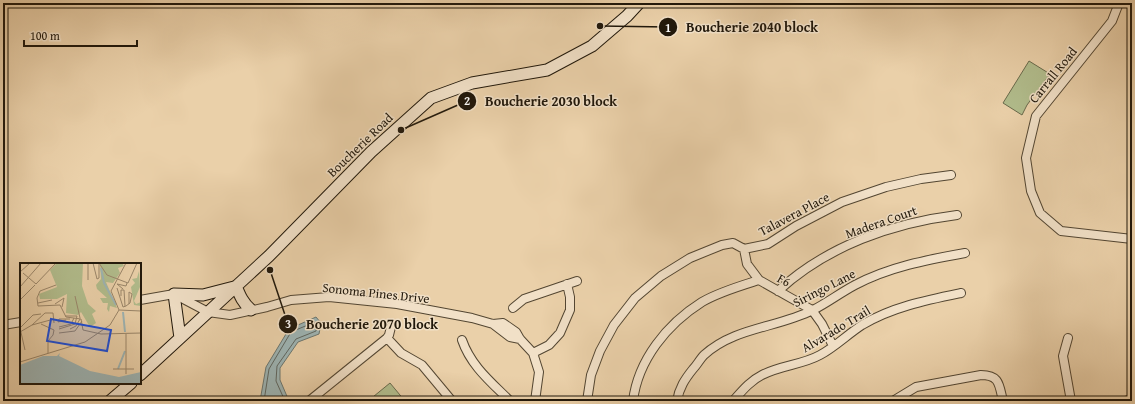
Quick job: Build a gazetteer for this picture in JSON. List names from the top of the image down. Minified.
{"streets":{"main road":["Boucherie Road"],"street":["Carrall Road","Talavera Place","Madera Court","F6","Siringo Lane","Sonoma Pines Drive","Alvarado Trail"]},"crossings":[["Boucherie Road","Sonoma Pines Drive"],["Talavera Place","F6"],["Madera Court","F6"],["F6","Siringo Lane"],["F6","Alvarado Trail"]],"places":["Boucherie 2040 block","Boucherie 2030 block","Boucherie 2070 block"],"scale_bar":"100 m"}
